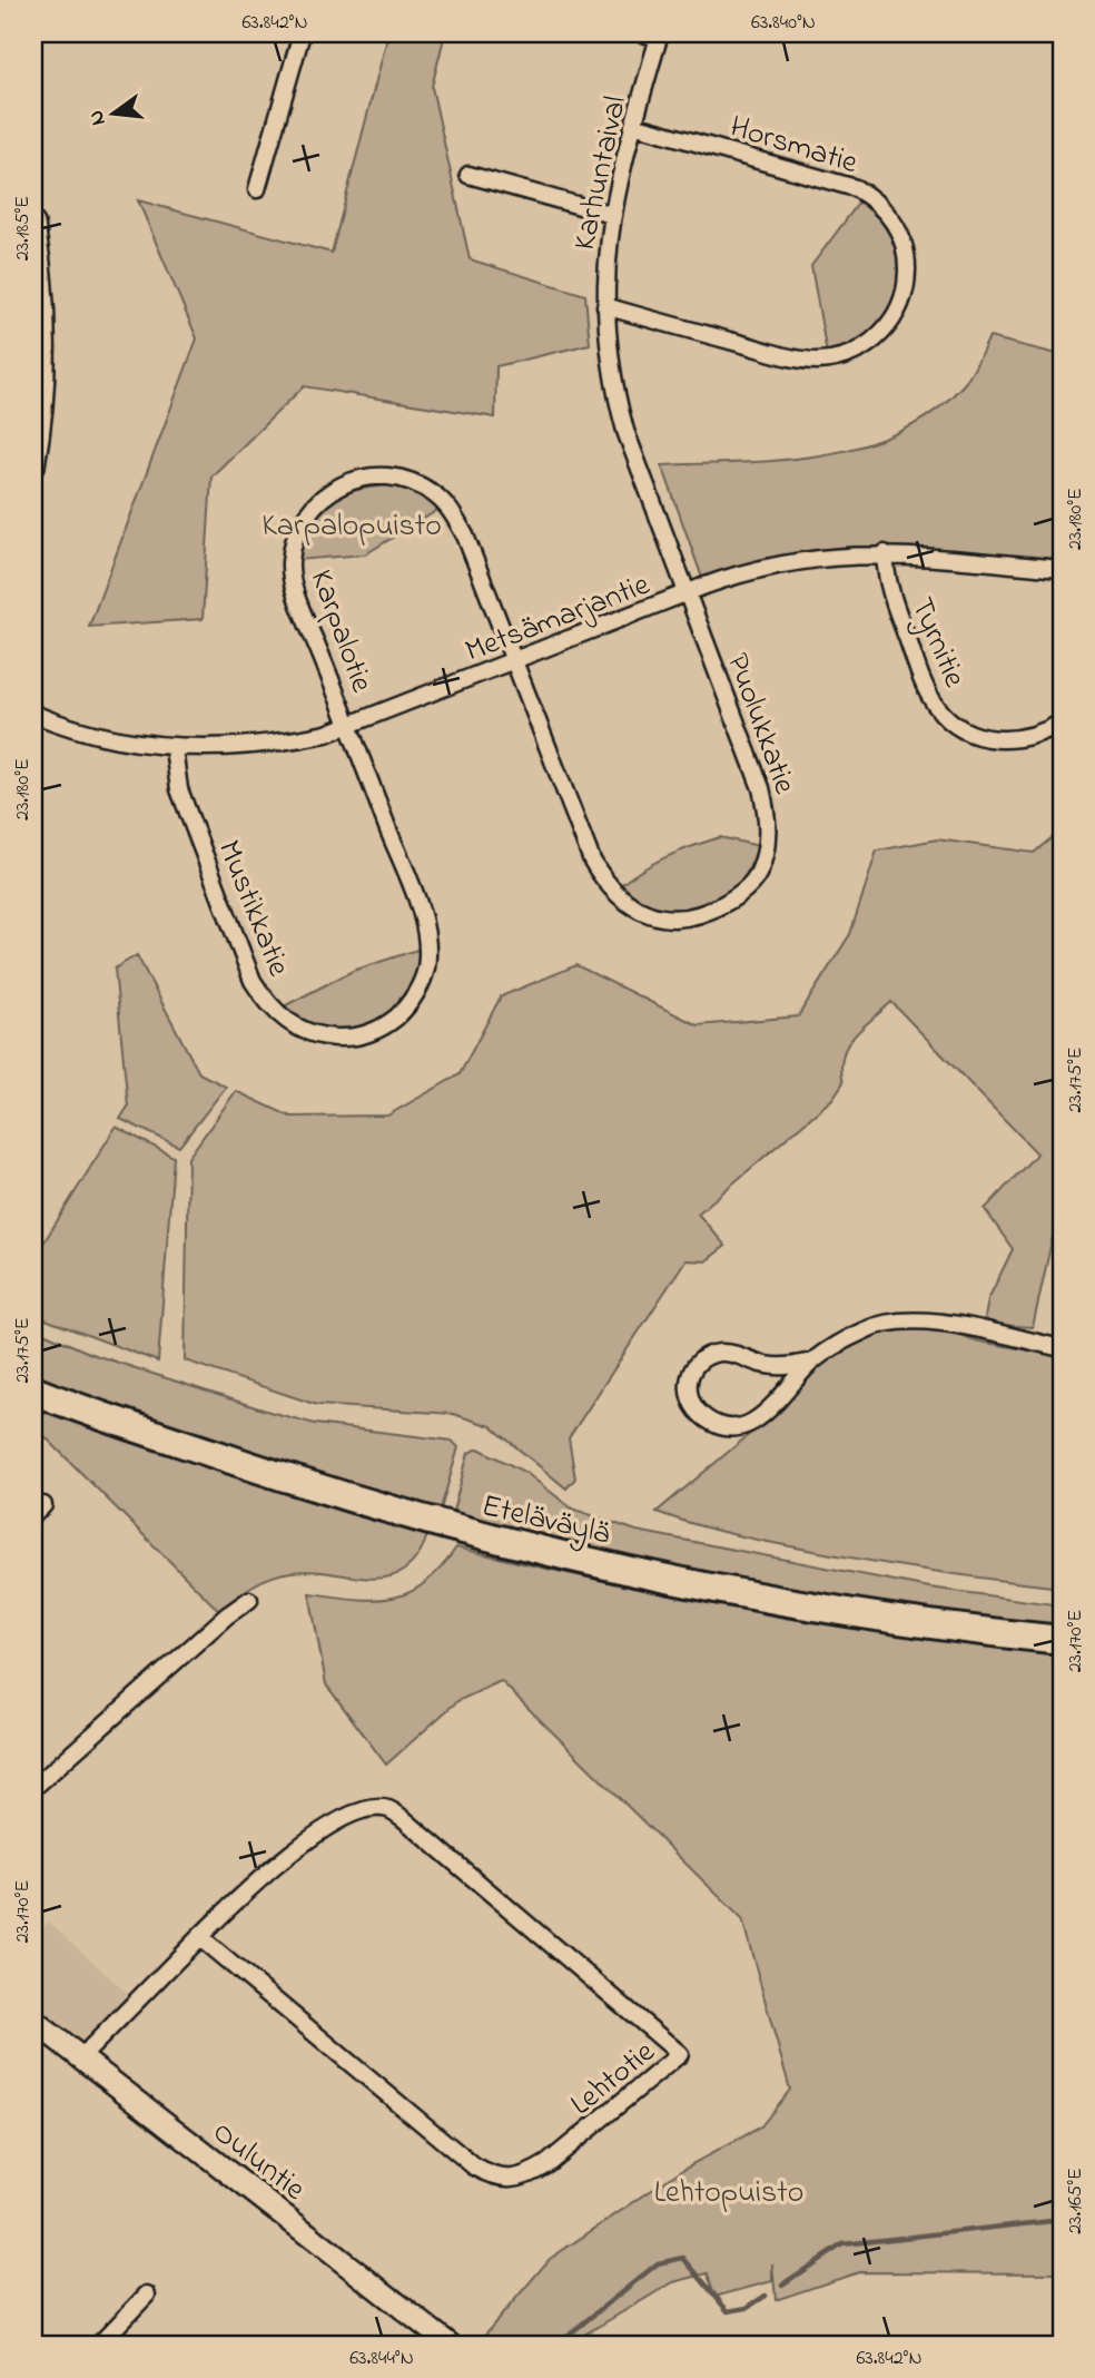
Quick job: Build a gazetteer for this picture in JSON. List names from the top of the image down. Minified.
{"streets":{"highway":["Eteläväylä"],"main road":["Ouluntie"],"street":["Horsmatie","Karhuntaival","Metsämarjantie","Karpalotie","Tyrnitie","Puolukkatie","Mustikkatie","Lehtotie"]},"crossings":[["Horsmatie","Karhuntaival"],["Karhuntaival","Metsämarjantie"],["Karhuntaival","Puolukkatie"],["Metsämarjantie","Karpalotie"],["Metsämarjantie","Tyrnitie"],["Metsämarjantie","Puolukkatie"],["Metsämarjantie","Mustikkatie"],["Karpalotie","Puolukkatie"],["Karpalotie","Mustikkatie"],["Puolukkatie","Mustikkatie"],["Lehtotie","Ouluntie"]],"parks":["Karpalopuisto","Lehtopuisto"],"north":"left","coordinates":["63.842°N","63.840°N","23.185°E","23.180°E","23.175°E","23.170°E","23.165°E","63.844°N"]}
